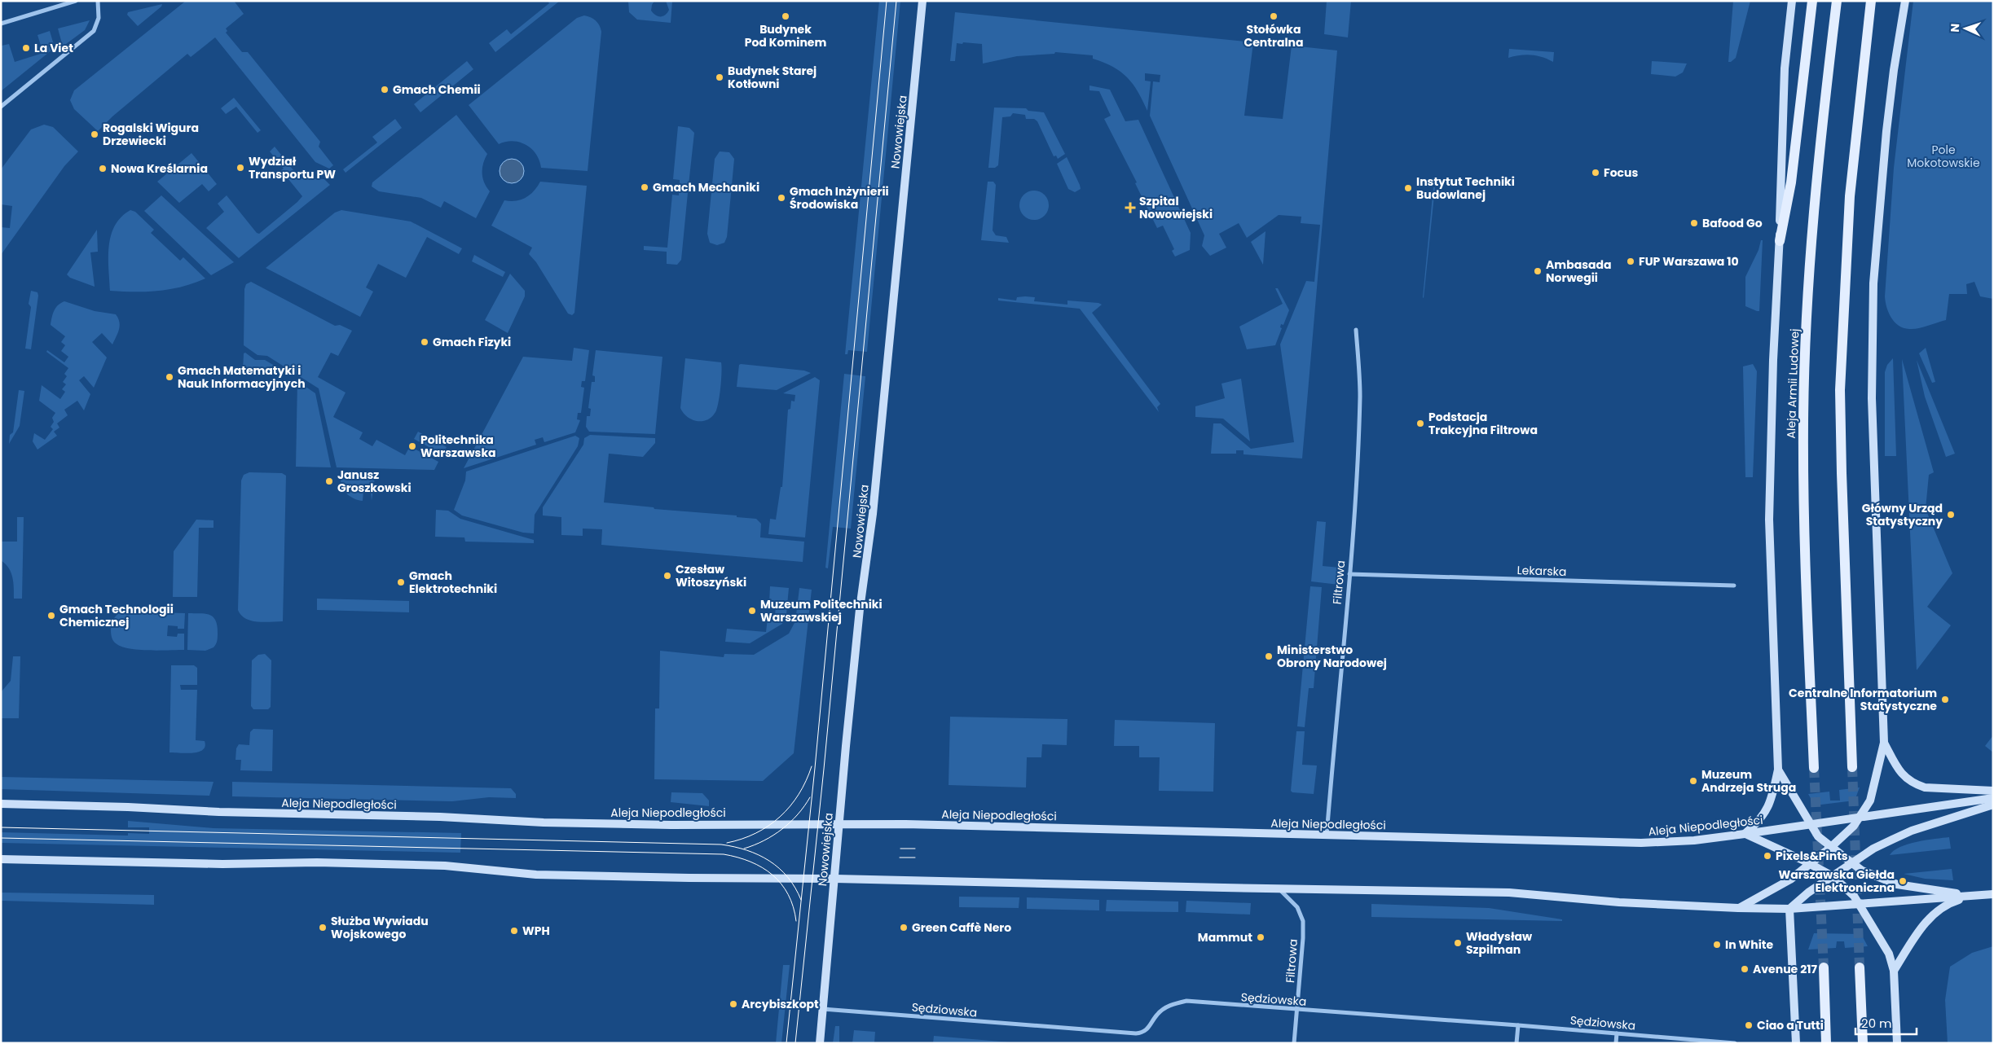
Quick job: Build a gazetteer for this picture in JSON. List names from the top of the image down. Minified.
{"streets":{"main road":["Nowowiejska","Aleja Armii Ludowej","Aleja Niepodległości"],"street":["Lekarska","Filtrowa","Sędziowska"]},"crossings":[["Nowowiejska","Aleja Niepodległości"],["Nowowiejska","Sędziowska"],["Lekarska","Filtrowa"],["Filtrowa","Aleja Niepodległości"],["Filtrowa","Sędziowska"]],"parks":["Pole Mokotowskie"],"places":{"other":["Budynek Pod Kominem","Stołówka Centralna","La Viet","Budynek Starej Kotłowni","Gmach Chemii","Rogalski Wigura Drzewiecki","Wydział Transportu PW","Nowa Kreślarnia","Focus","Gmach Mechaniki","Instytut Techniki Budowlanej","Gmach Inżynierii Środowiska","Bafood Go","FUP Warszawa 10","Ambasada Norwegii","Gmach Fizyki","Gmach Matematyki i Nauk Informacyjnych","Podstacja Trakcyjna Filtrowa","Politechnika Warszawska","Janusz Groszkowski","Główny Urząd Statystyczny","Czesław Witoszyński","Gmach Elektrotechniki","Muzeum Politechniki Warszawskiej","Gmach Technologii Chemicznej","Ministerstwo Obrony Narodowej","Centralne Informatorium Statystyczne","Muzeum Andrzeja Struga","Pixels&Pints","Warszawska Giełda Elektroniczna","Służba Wywiadu Wojskowego","Green Caffè Nero","WPH","Mammut","Władysław Szpilman","In White","Avenue 217","Arcybiszkopt","Ciao a Tutti"],"health":["Szpital Nowowiejski"]},"scale_bar":"20 m","north":"left"}
